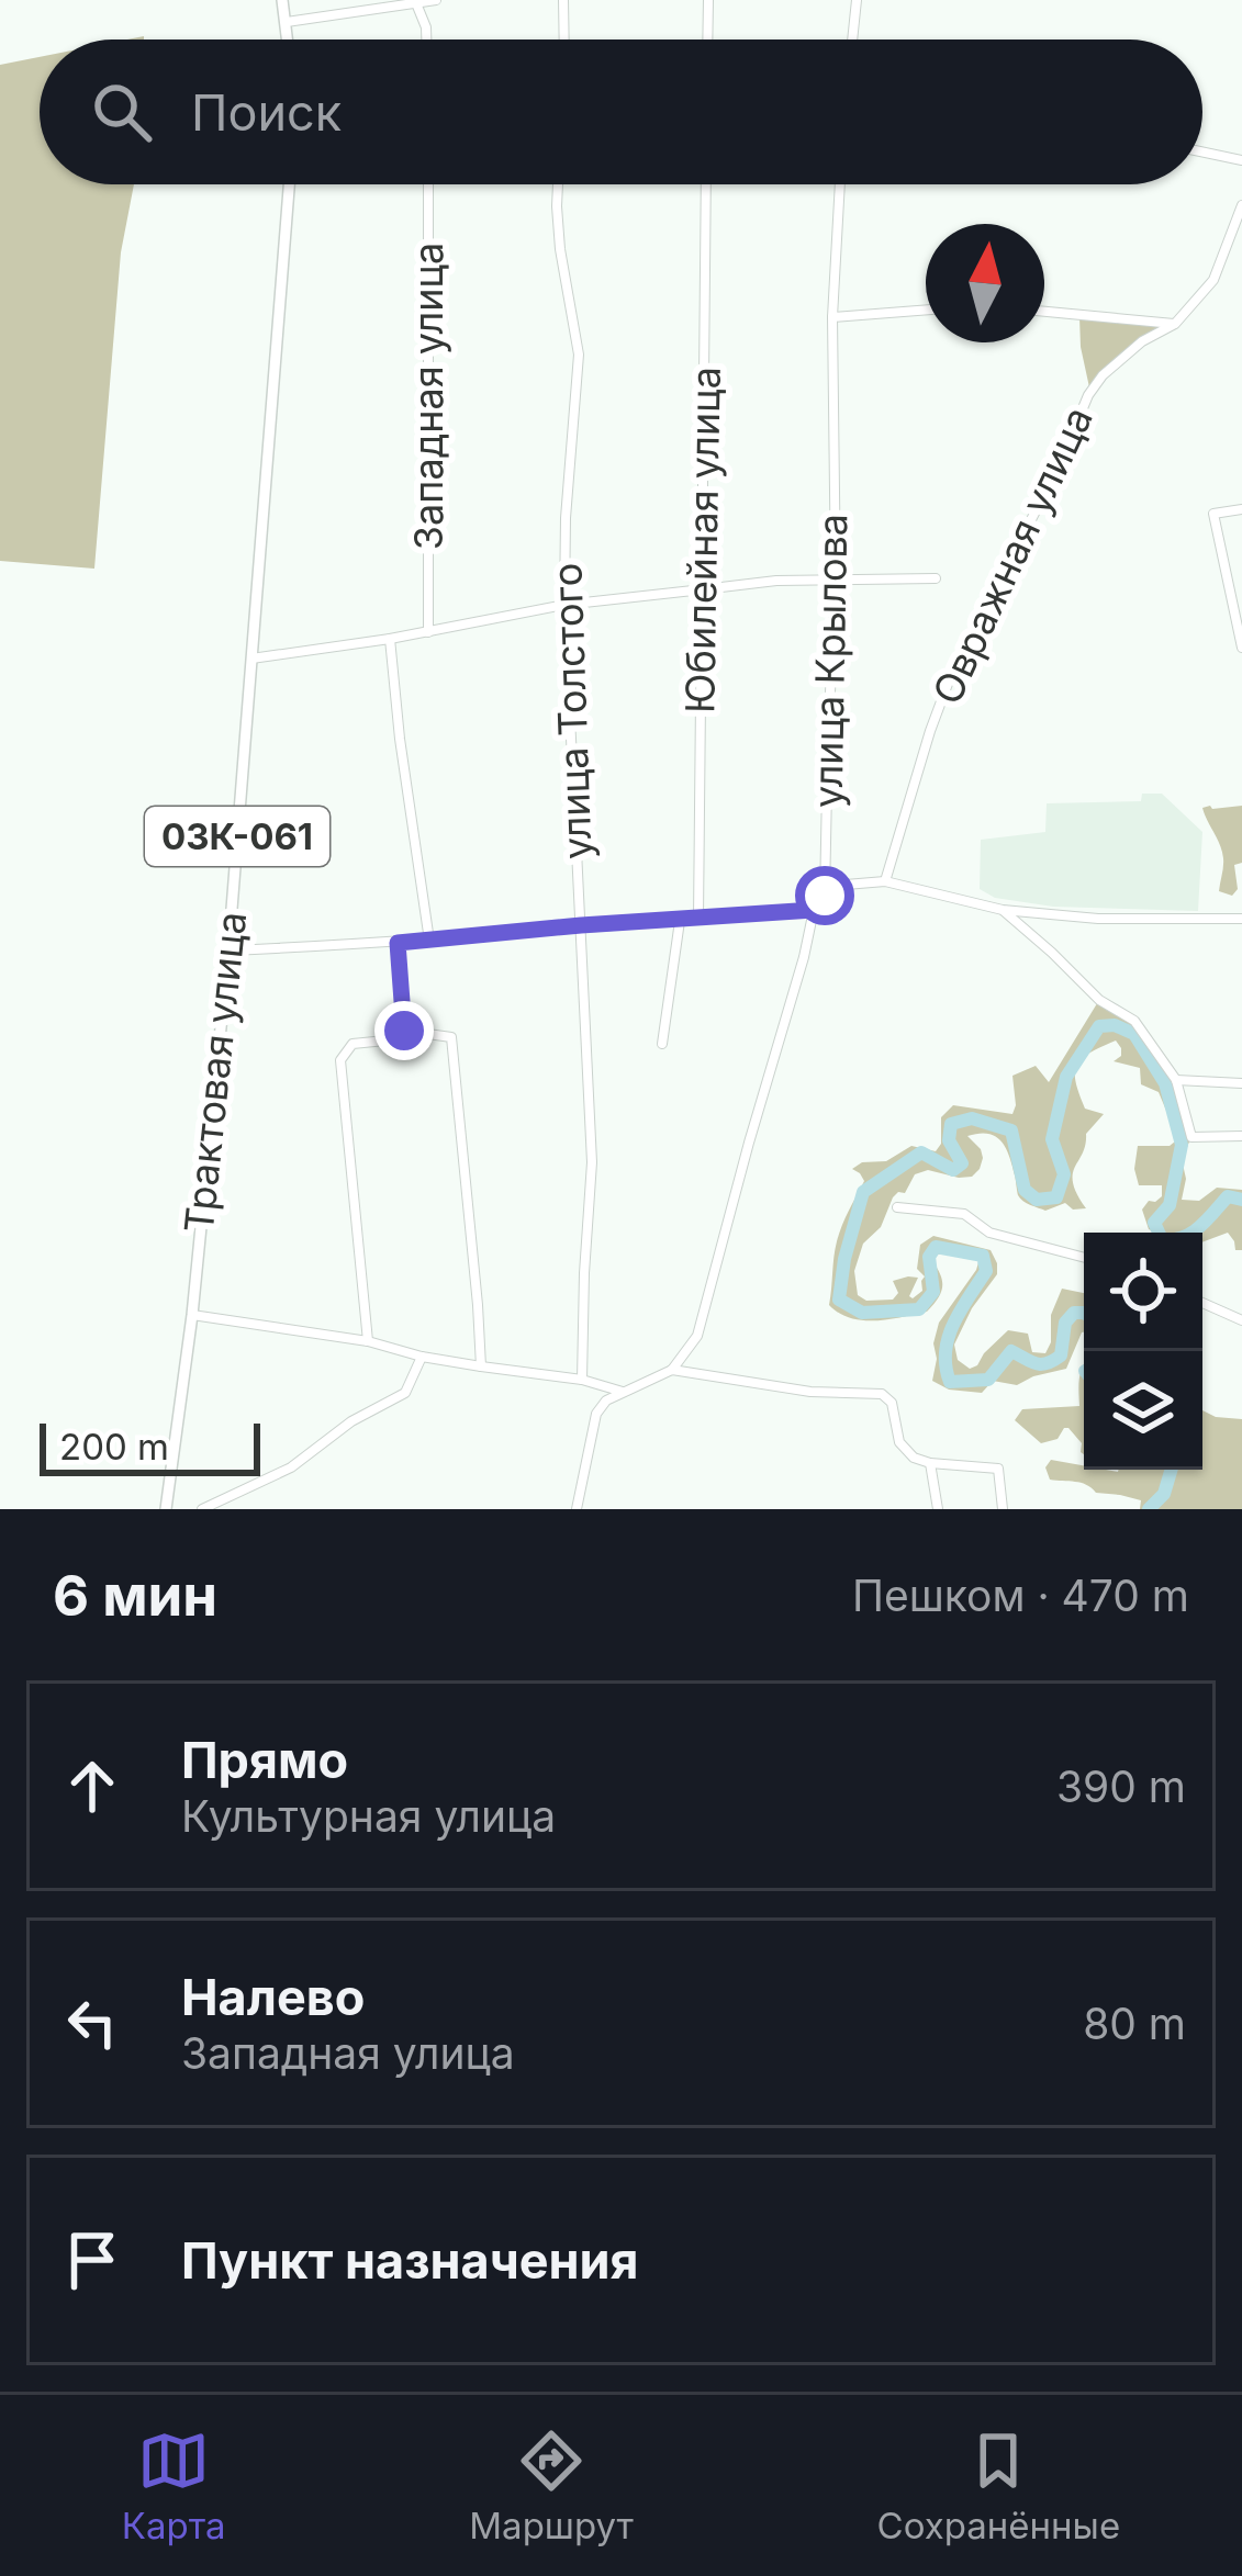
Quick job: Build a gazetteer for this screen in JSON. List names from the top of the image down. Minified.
{"streets":{"main road":["03К-061","Трактовая улица"],"street":["Западная улица","Юбилейная улица","Овражная улица","улица Крылова","улица Толстого"]},"scale_bar":"200 m","north":"top","page":{"search":"Поиск","scale":"200 m","heading":["6 мин","Пешком · 470 m"],"list":[["Прямо","Культурная улица","390 m"],["Налево","Западная улица","80 m"],"Пункт назначения"],"nav":["Карта","Маршрут","Сохранённые"]}}
